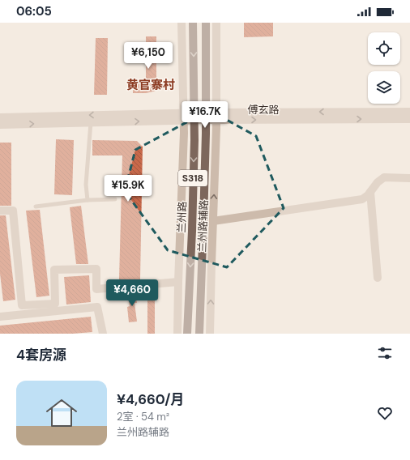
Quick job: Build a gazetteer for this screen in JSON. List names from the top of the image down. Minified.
{"streets":{"main road":["S318","兰州路"],"street":["傅玄路","兰州路辅路"]},"crossings":[["傅玄路","兰州路"],["傅玄路","兰州路辅路"]],"districts":["黄官寨村"],"page":{"status":"06:05","price":["¥6,150","¥16.7K","¥15.9K","¥4,660"],"heading":"4套房源","list":[{"name":"¥4,660/月","note":"2室 · 54 m² · 兰州路辅路"}]}}
